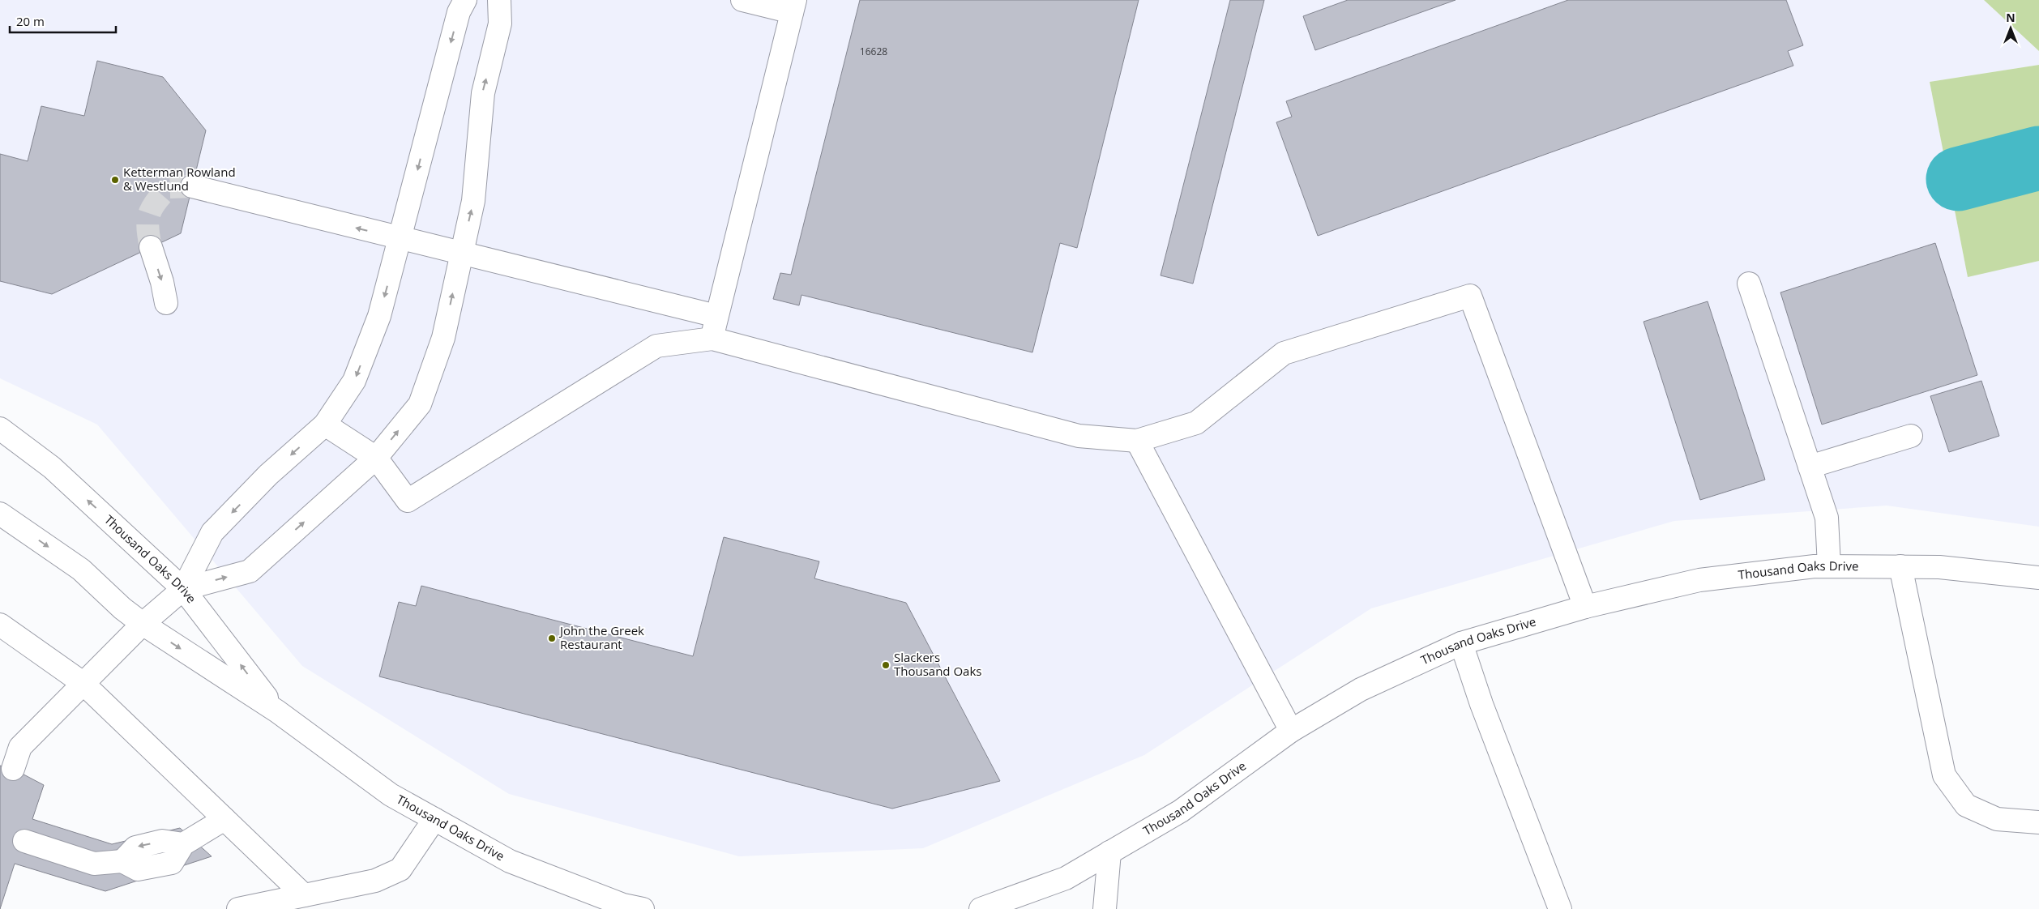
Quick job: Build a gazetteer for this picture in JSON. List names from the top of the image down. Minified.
{"streets":{"main road":["Thousand Oaks Drive"]},"places":["Ketterman Rowland & Westlund","John the Greek Restaurant","Slackers Thousand Oaks"],"house_numbers":["16628"],"scale_bar":"20 m","north":"top"}
